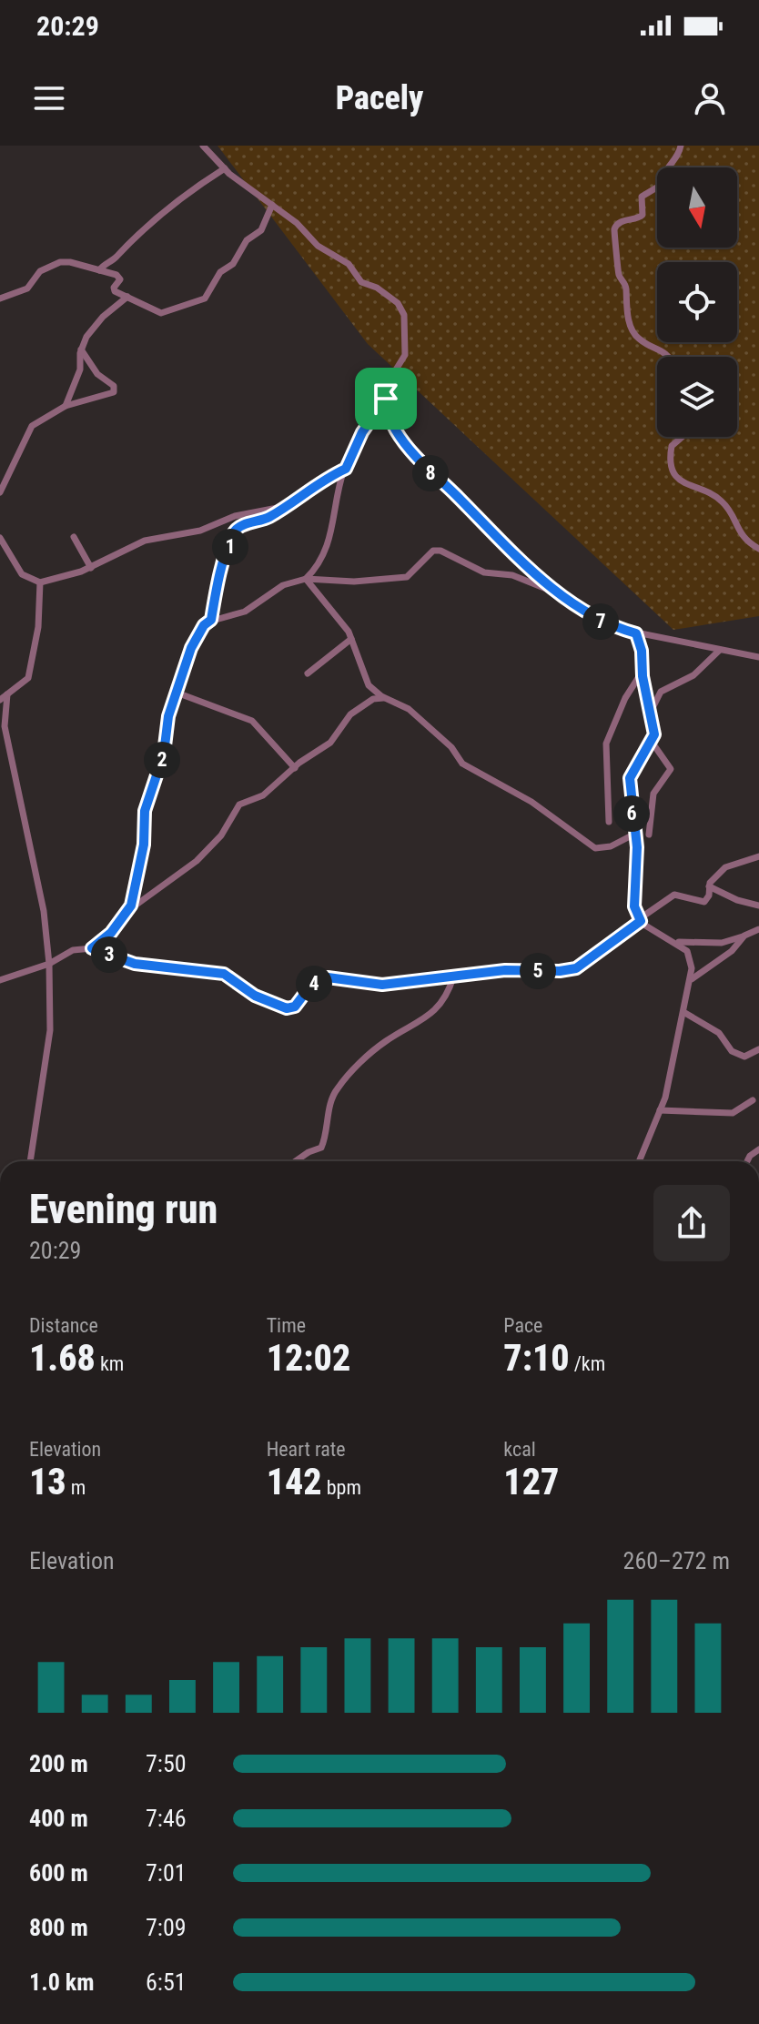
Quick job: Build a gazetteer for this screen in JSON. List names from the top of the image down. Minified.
{"north":"bottom","page":{"status":"20:29","header":"Pacely","pins":["8","1","7","2","6","3","5","4"],"heading":["Evening run","20:29"],"stats":[["Distance","1.68 km"],["Time","12:02"],["Pace","7:10 /km"],["Elevation","13 m"],["Heart rate","142 bpm"],["kcal","127"]],"chart":["Elevation","260–272 m"],"list":[{"name":"200 m","note":"7:50"},{"name":"400 m","note":"7:46"},{"name":"600 m","note":"7:01"},{"name":"800 m","note":"7:09"},{"name":"1.0 km","note":"6:51"}]}}
